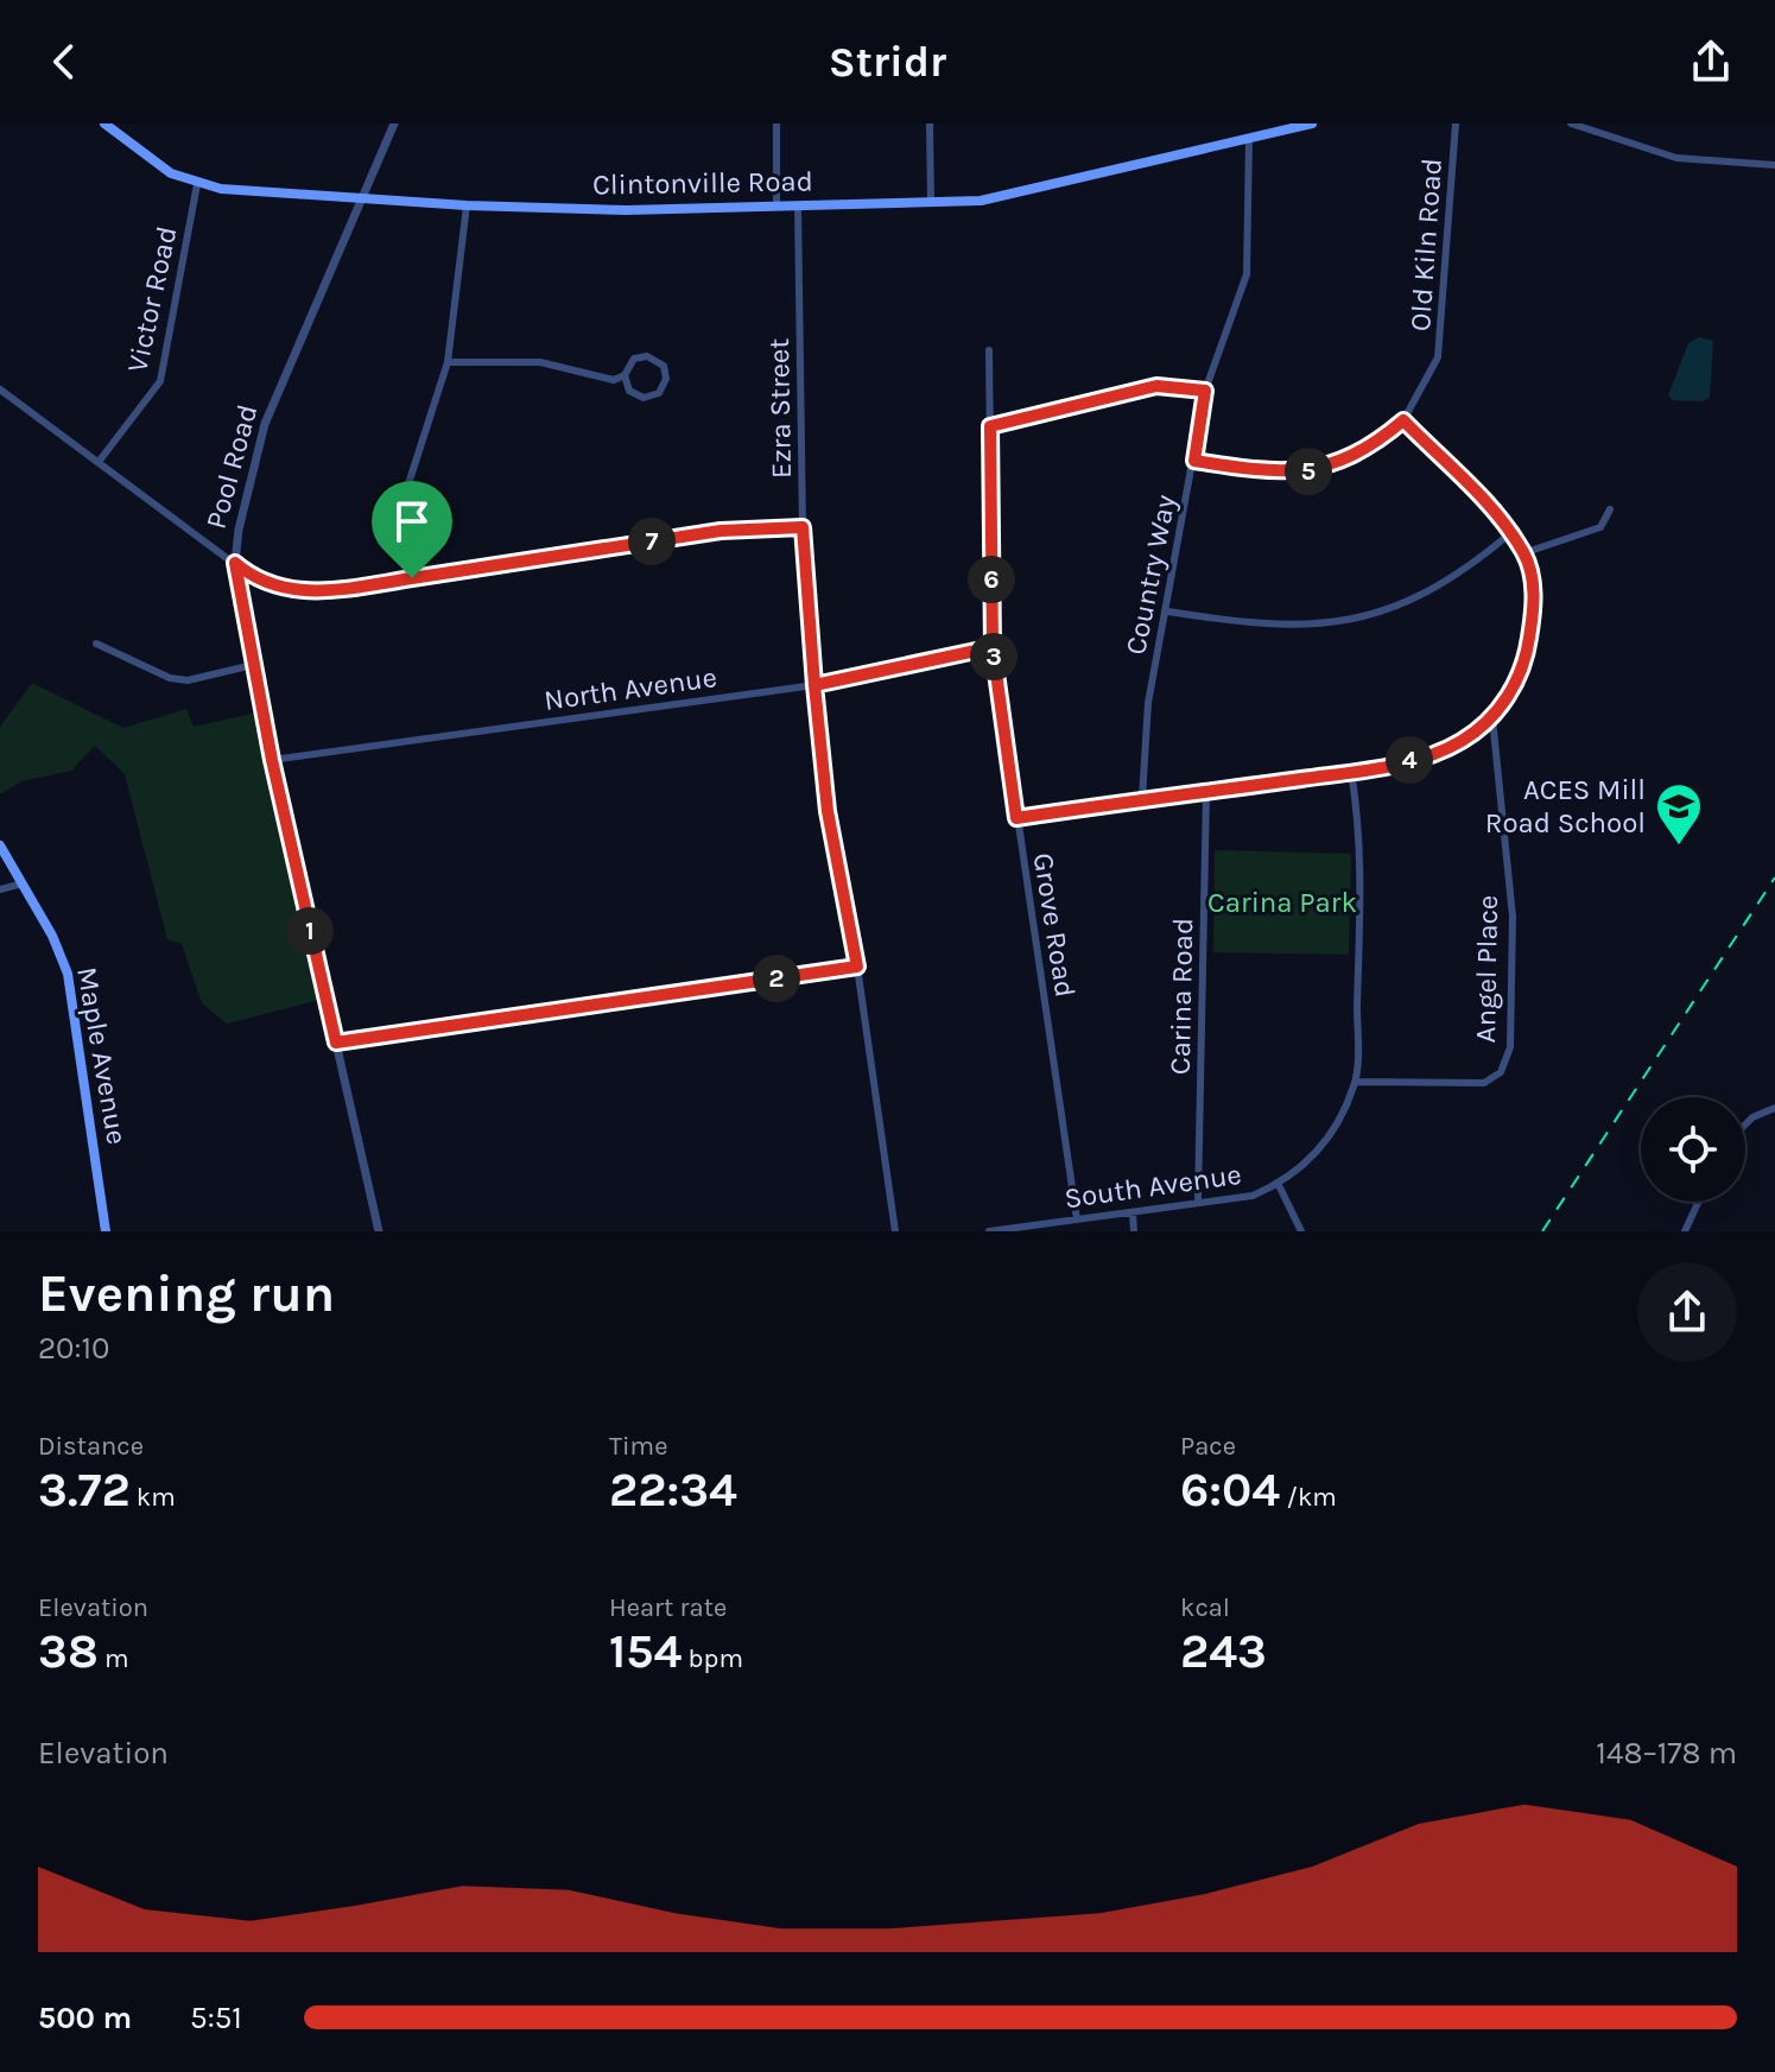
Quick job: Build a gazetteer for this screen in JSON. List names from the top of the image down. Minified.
{"streets":{"main road":["Clintonville Road","Maple Avenue"],"street":["Old Kiln Road","Victor Road","Ezra Street","Pool Road","Country Way","North Avenue","Grove Road","Angel Place","Carina Road","South Avenue"]},"crossings":[["Clintonville Road","Victor Road"],["Clintonville Road","Ezra Street"],["Clintonville Road","Pool Road"],["Clintonville Road","Country Way"],["Old Kiln Road","Country Way"],["Ezra Street","North Avenue"],["Pool Road","North Avenue"],["North Avenue","Grove Road"],["Grove Road","South Avenue"],["Angel Place","South Avenue"],["Carina Road","South Avenue"]],"parks":["Carina Park"],"places":{"school or university":["ACES Mill Road School"]},"page":{"header":"Stridr","pins":["5","7","6","3","4","1","2"],"heading":["Evening run","20:10"],"stats":[["Distance","3.72 km"],["Time","22:34"],["Pace","6:04 /km"],["Elevation","38 m"],["Heart rate","154 bpm"],["kcal","243"]],"chart":["Elevation","148–178 m"],"list":[{"name":"500 m","note":"5:51"}]}}
